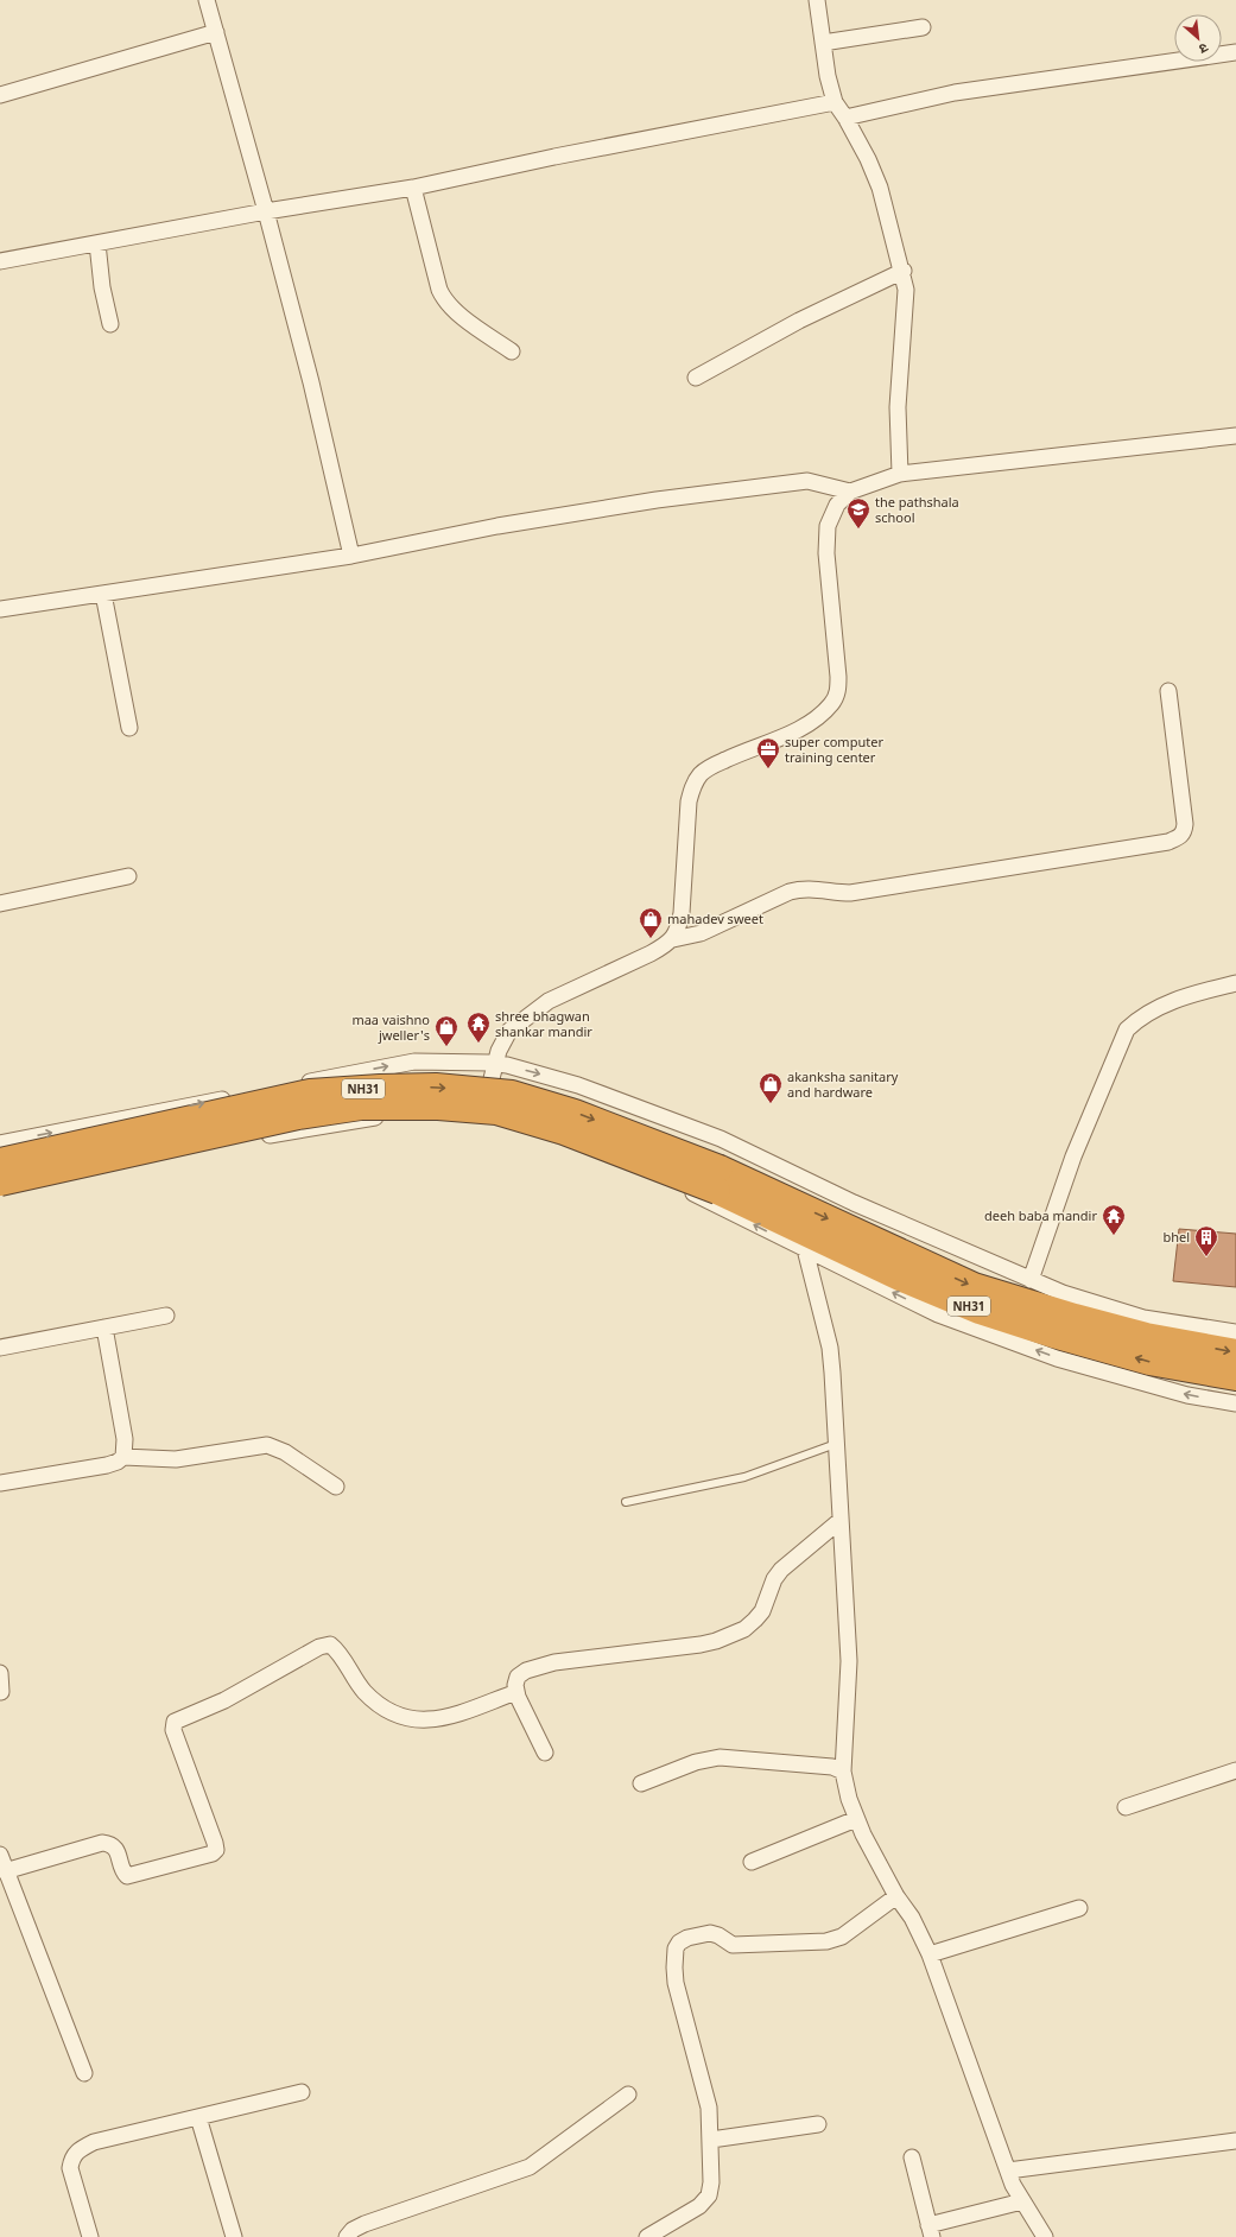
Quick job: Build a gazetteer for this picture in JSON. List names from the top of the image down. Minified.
{"streets":{"highway":["NH31"]},"places":{"school or university":["the pathshala school"],"office":["super computer training center"],"shop":["mahadev sweet","maa vaishno jweller's","akanksha sanitary and hardware"],"temple":["shree bhagwan shankar mandir","deeh baba mandir"],"building":["bhel"]},"north":"bottom right"}
